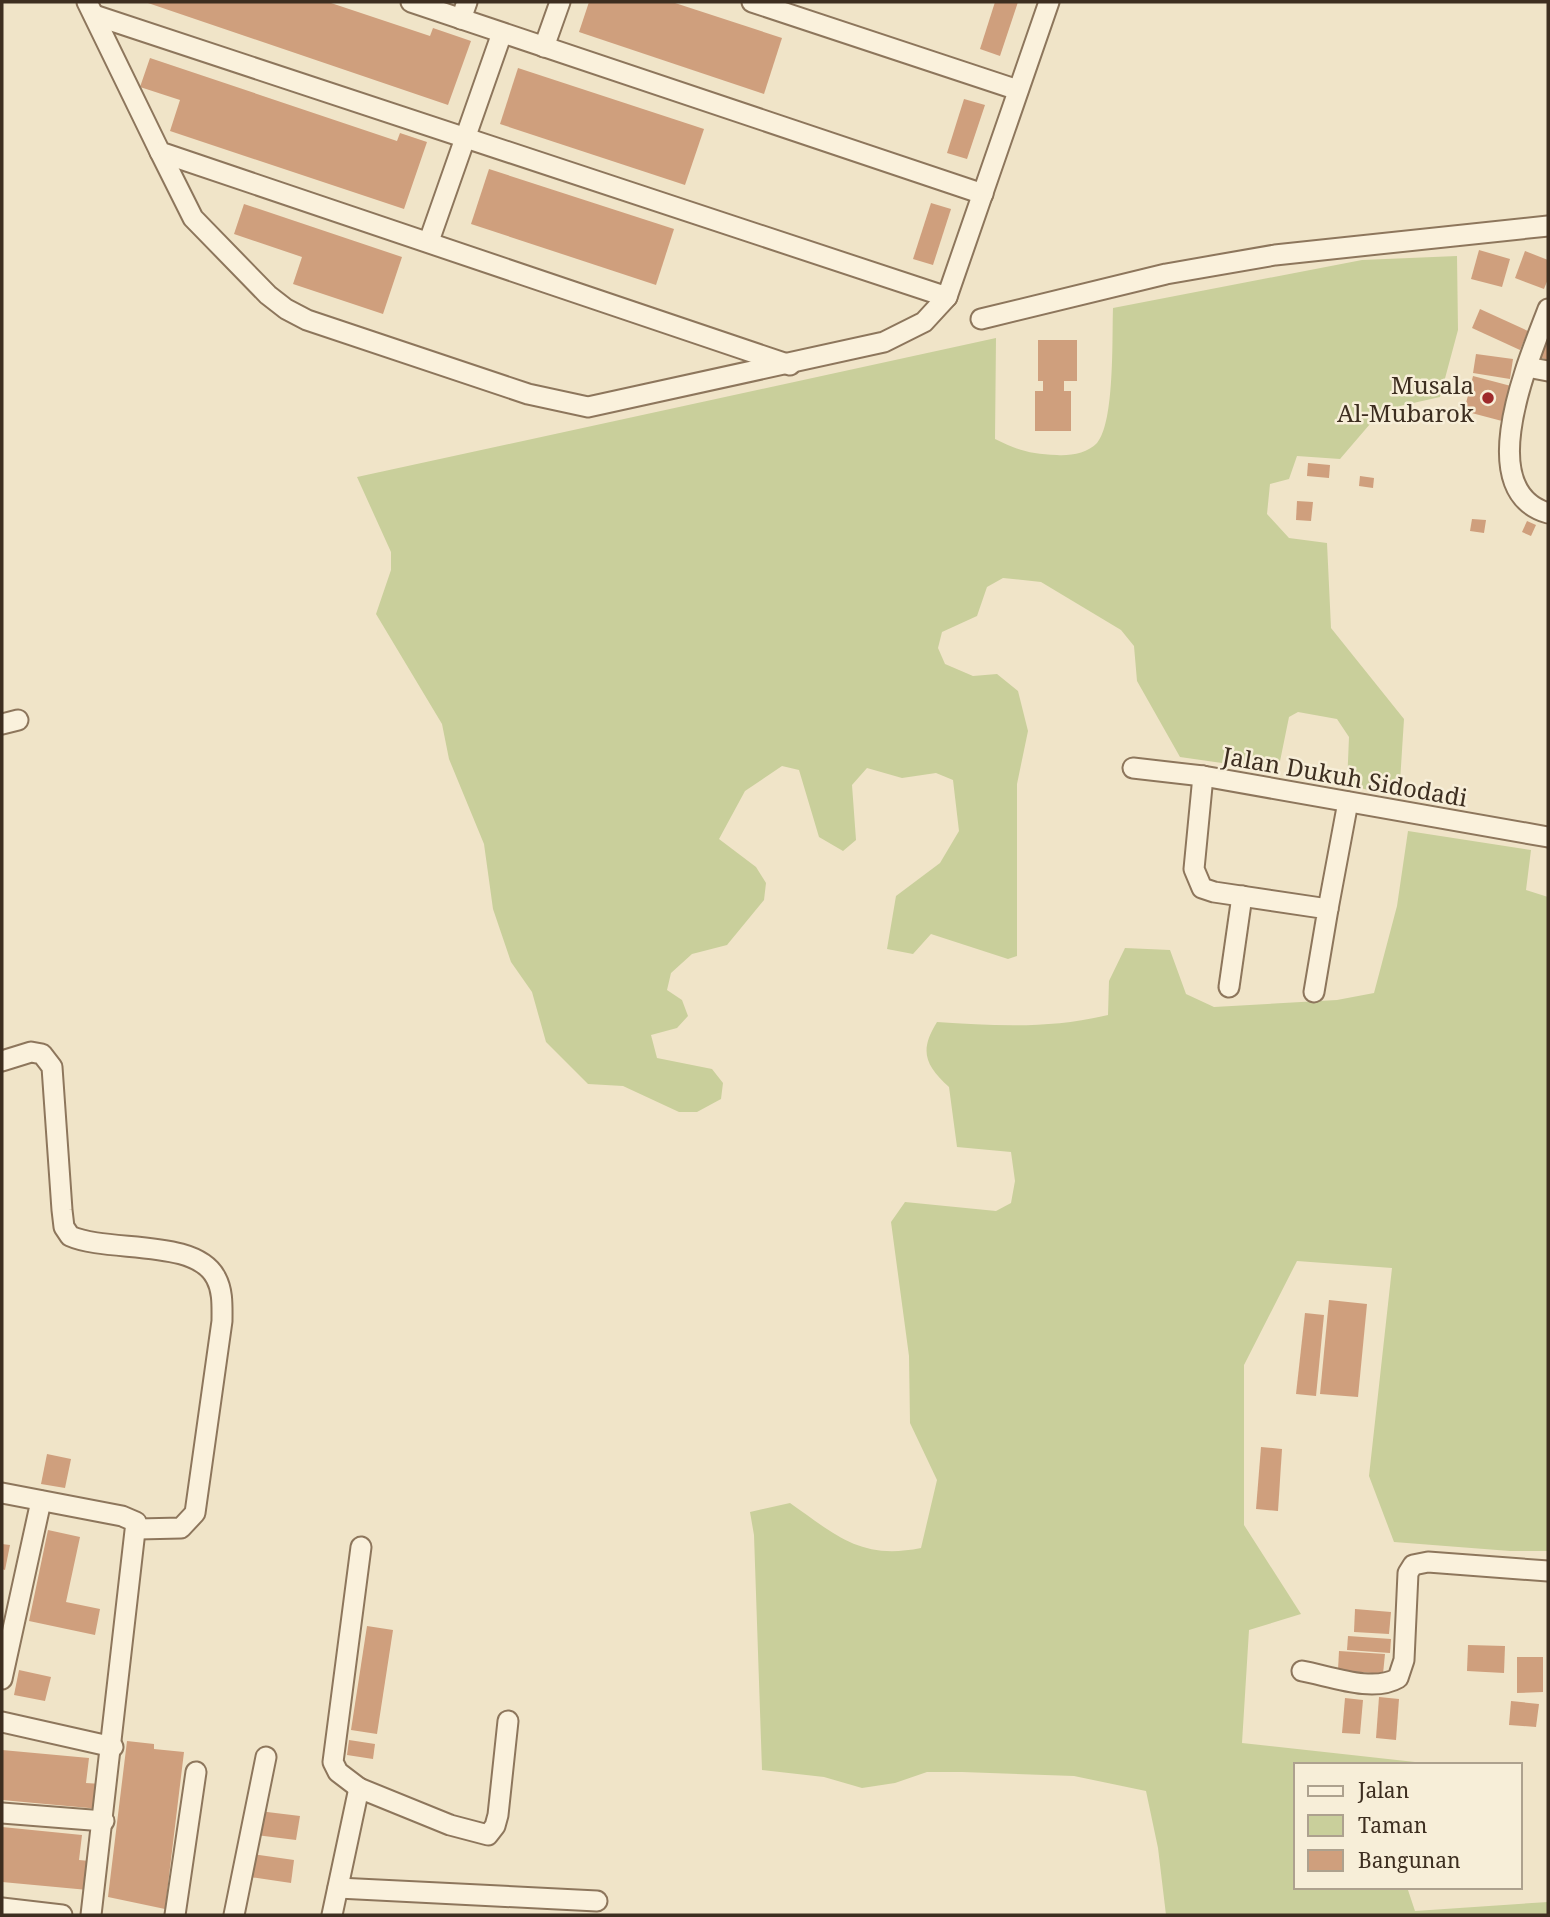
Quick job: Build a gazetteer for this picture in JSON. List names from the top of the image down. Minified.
{"streets":{"street":["Jalan Dukuh Sidodadi"]},"places":["Musala Al-Mubarok"],"legend":["Jalan","Taman","Bangunan"]}
